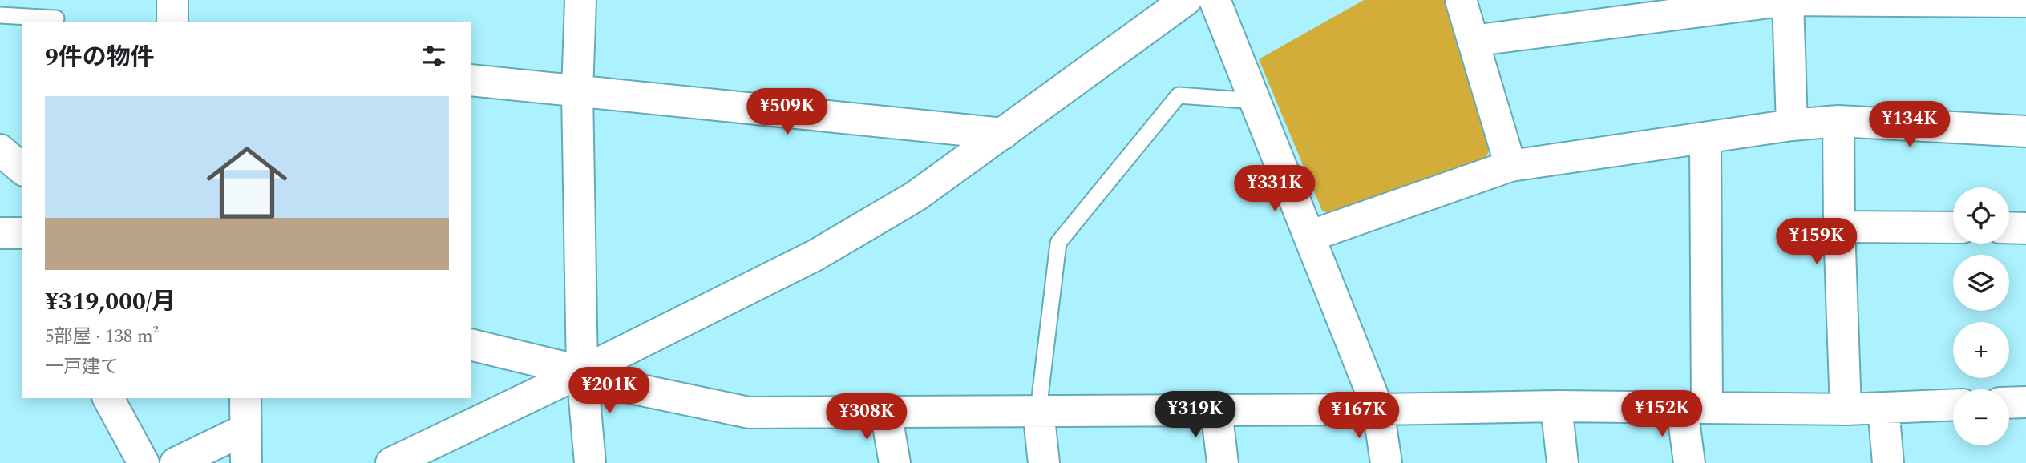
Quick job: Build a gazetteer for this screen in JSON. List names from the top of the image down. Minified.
{"page":{"heading":"9件の物件","price":["¥509K","¥134K","¥331K","¥159K","¥201K","¥152K","¥319K","¥167K","¥308K"],"list":[{"name":"¥319,000/月","note":"5部屋 · 138 m² · 一戸建て"}],"map_buttons":["+","−"]}}
